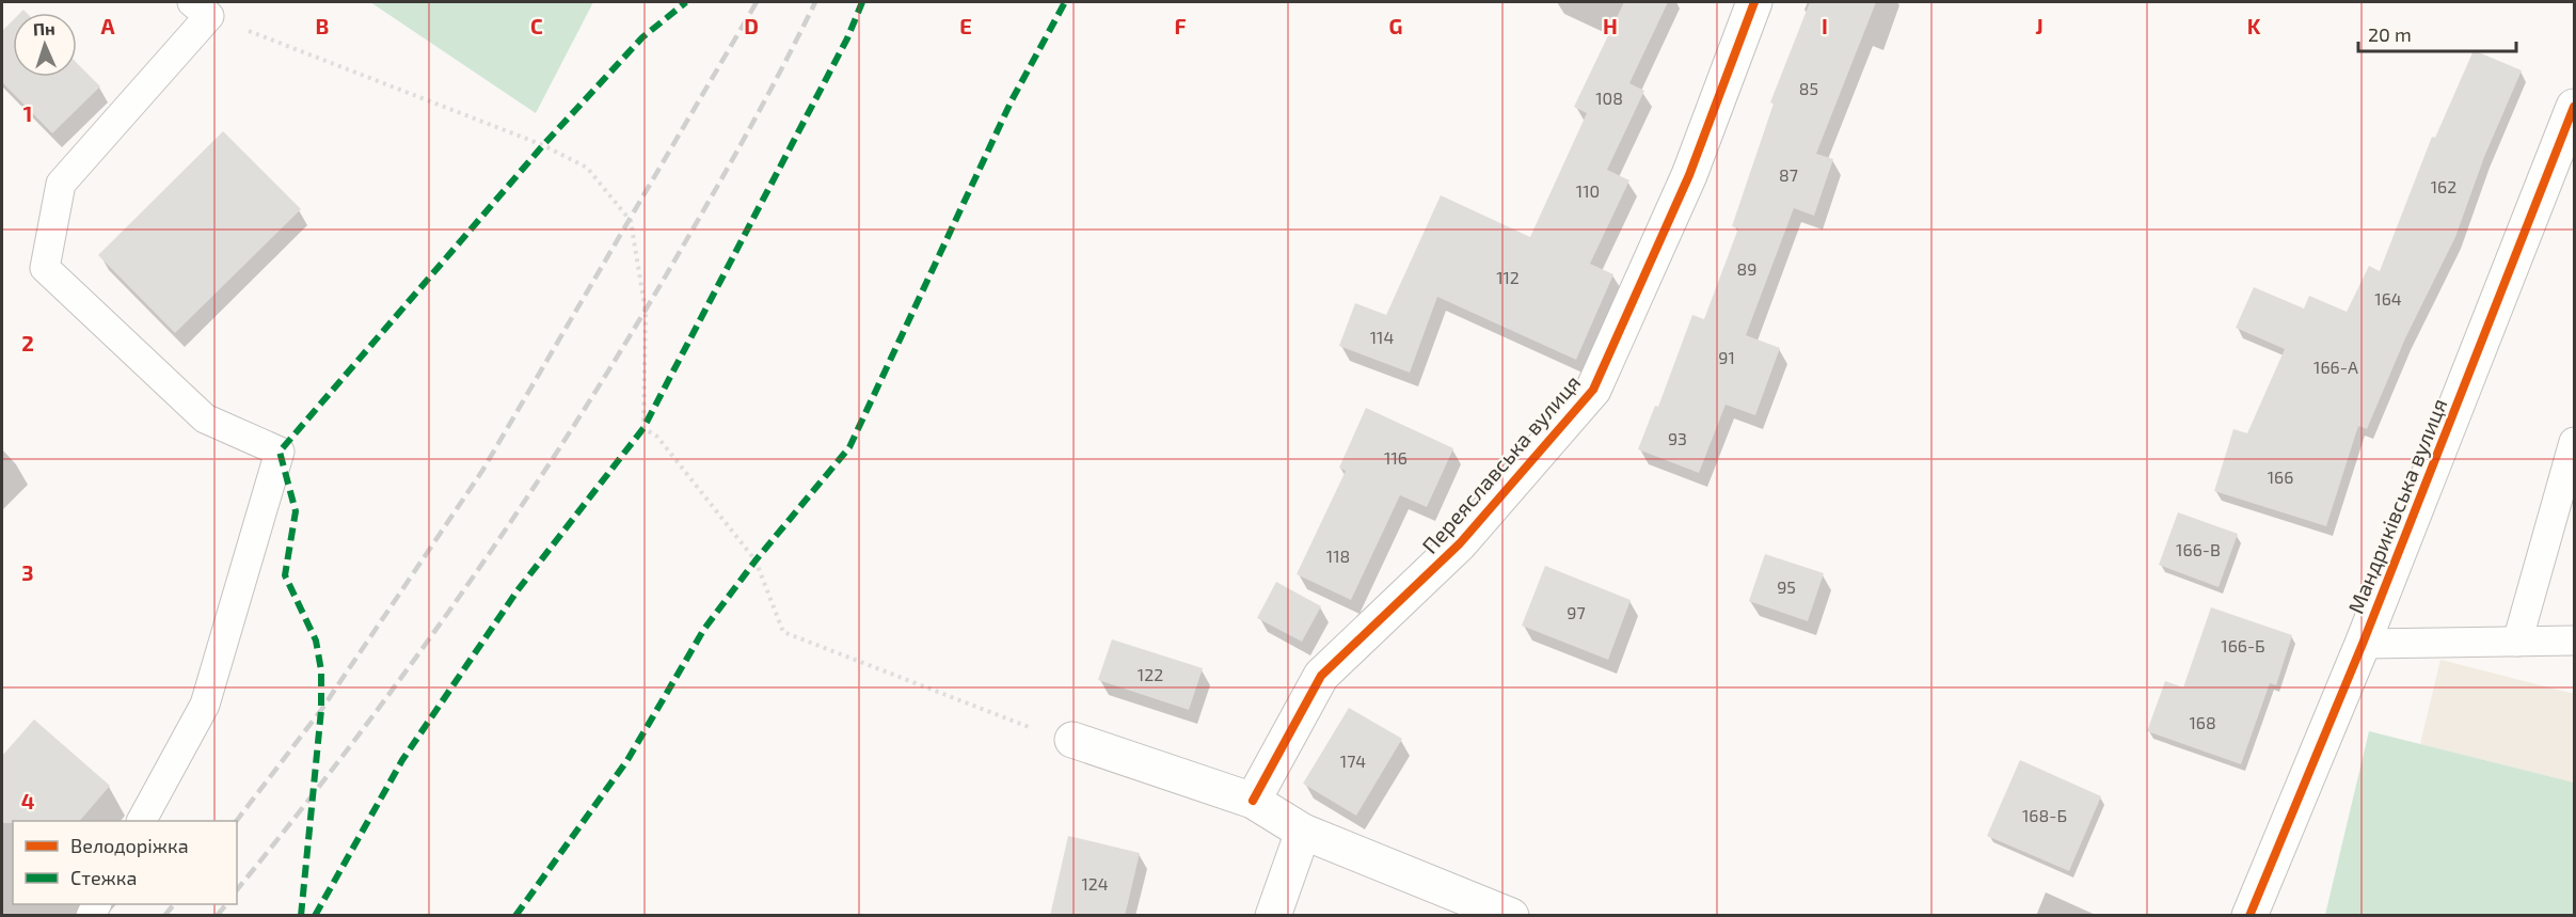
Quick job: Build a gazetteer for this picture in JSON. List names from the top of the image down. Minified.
{"streets":{"street":["Переяславська вулиця","Мандриківська вулиця"]},"house_numbers":["85","108","87","162","110","89","112","164","114","91","166-А","93","116","166","166-В","118","95","97","166-Б","122","168","174","168-Б","124"],"legend":["Велодоріжка","Стежка"],"scale_bar":"20 m","north":"top","grid":{"columns":["A","B","C","D","E","F","G","H","I","J","K"],"rows":["1","2","3","4"]}}
